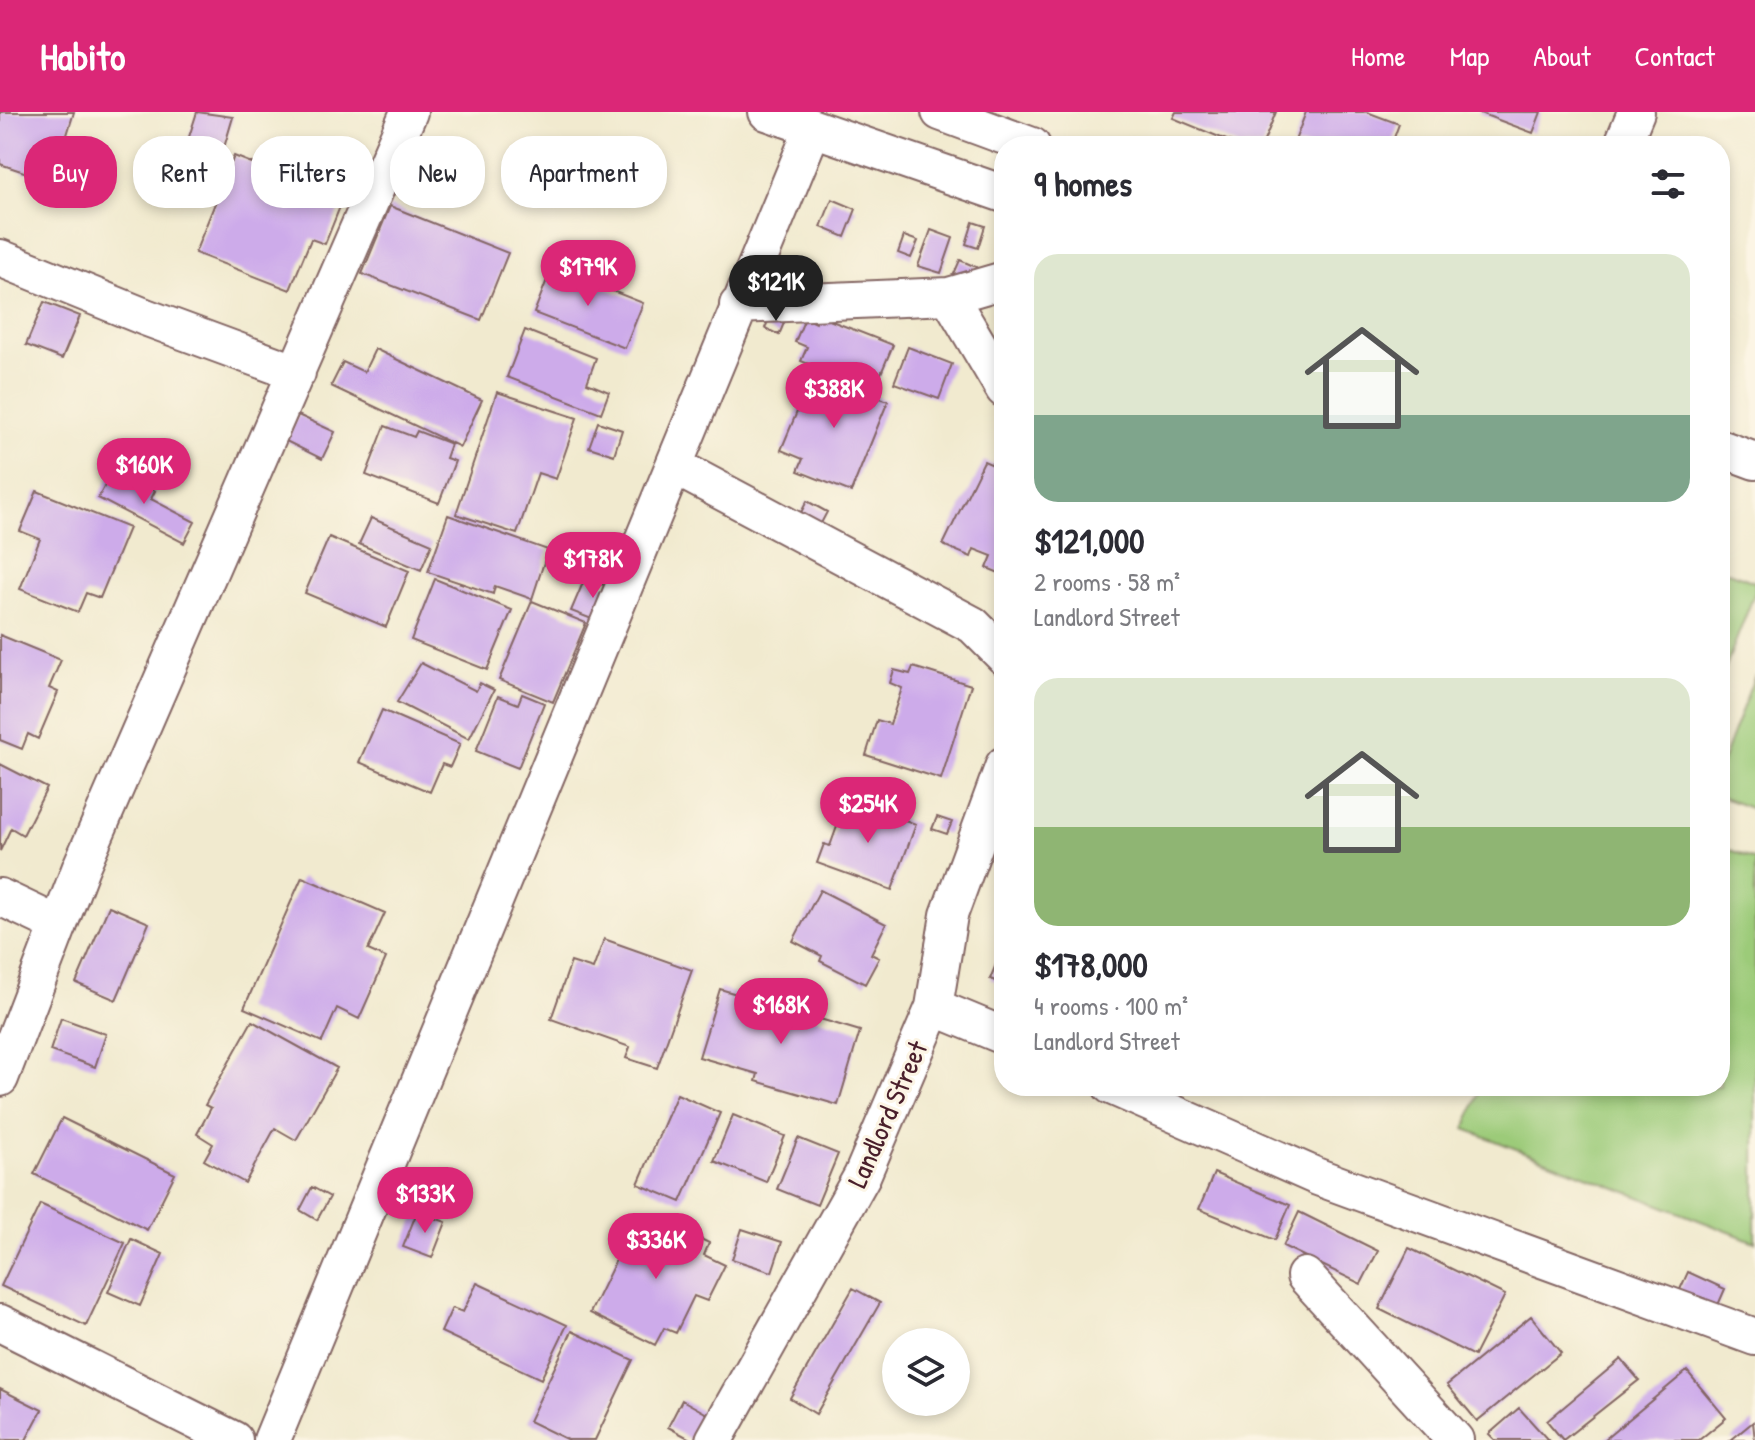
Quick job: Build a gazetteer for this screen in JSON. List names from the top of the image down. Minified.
{"streets":{"street":["Landlord Street"]},"page":{"header":"Habito","nav":["Home","Map","About","Contact"],"chip":["Buy","Rent","Filters","New","Apartment"],"heading":"9 homes","list":[{"name":"$121,000","note":"2 rooms · 58 m² · Landlord Street"},{"name":"$178,000","note":"4 rooms · 100 m² · Landlord Street"}],"price":["$179K","$121K","$388K","$160K","$178K","$254K","$168K","$133K","$336K"]}}
